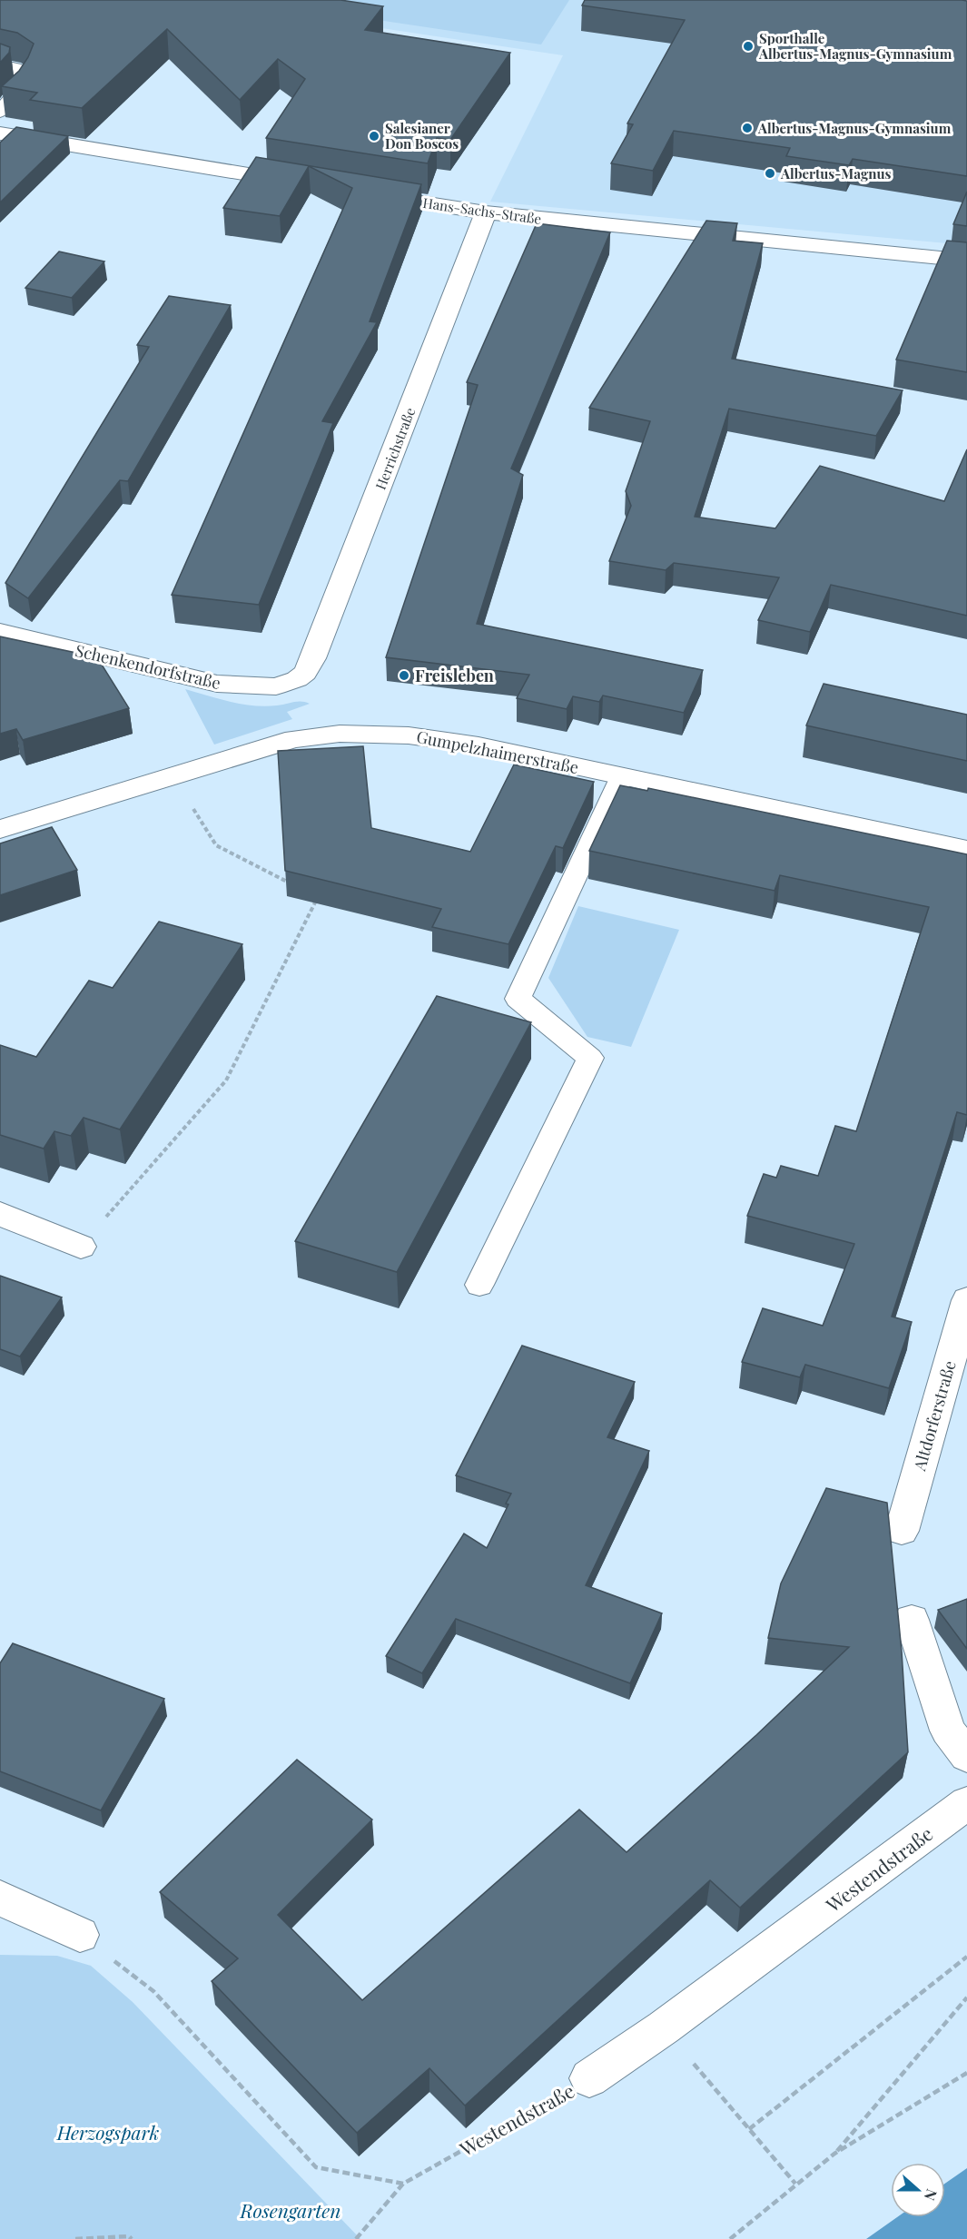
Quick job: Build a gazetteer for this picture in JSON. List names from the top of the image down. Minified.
{"streets":{"street":["Hans-Sachs-Straße","Herrichstraße","Schenkendorfstraße","Gumpelzhaimerstraße","Altdorferstraße","Westendstraße"]},"crossings":[["Hans-Sachs-Straße","Herrichstraße"],["Herrichstraße","Schenkendorfstraße"]],"parks":["Herzogspark","Rosengarten"],"places":["Sporthalle Albertus-Magnus-Gymnasium","Albertus-Magnus-Gymnasium","Salesianer Don Boscos","Albertus-Magnus","Freisleben"],"north":"right"}
